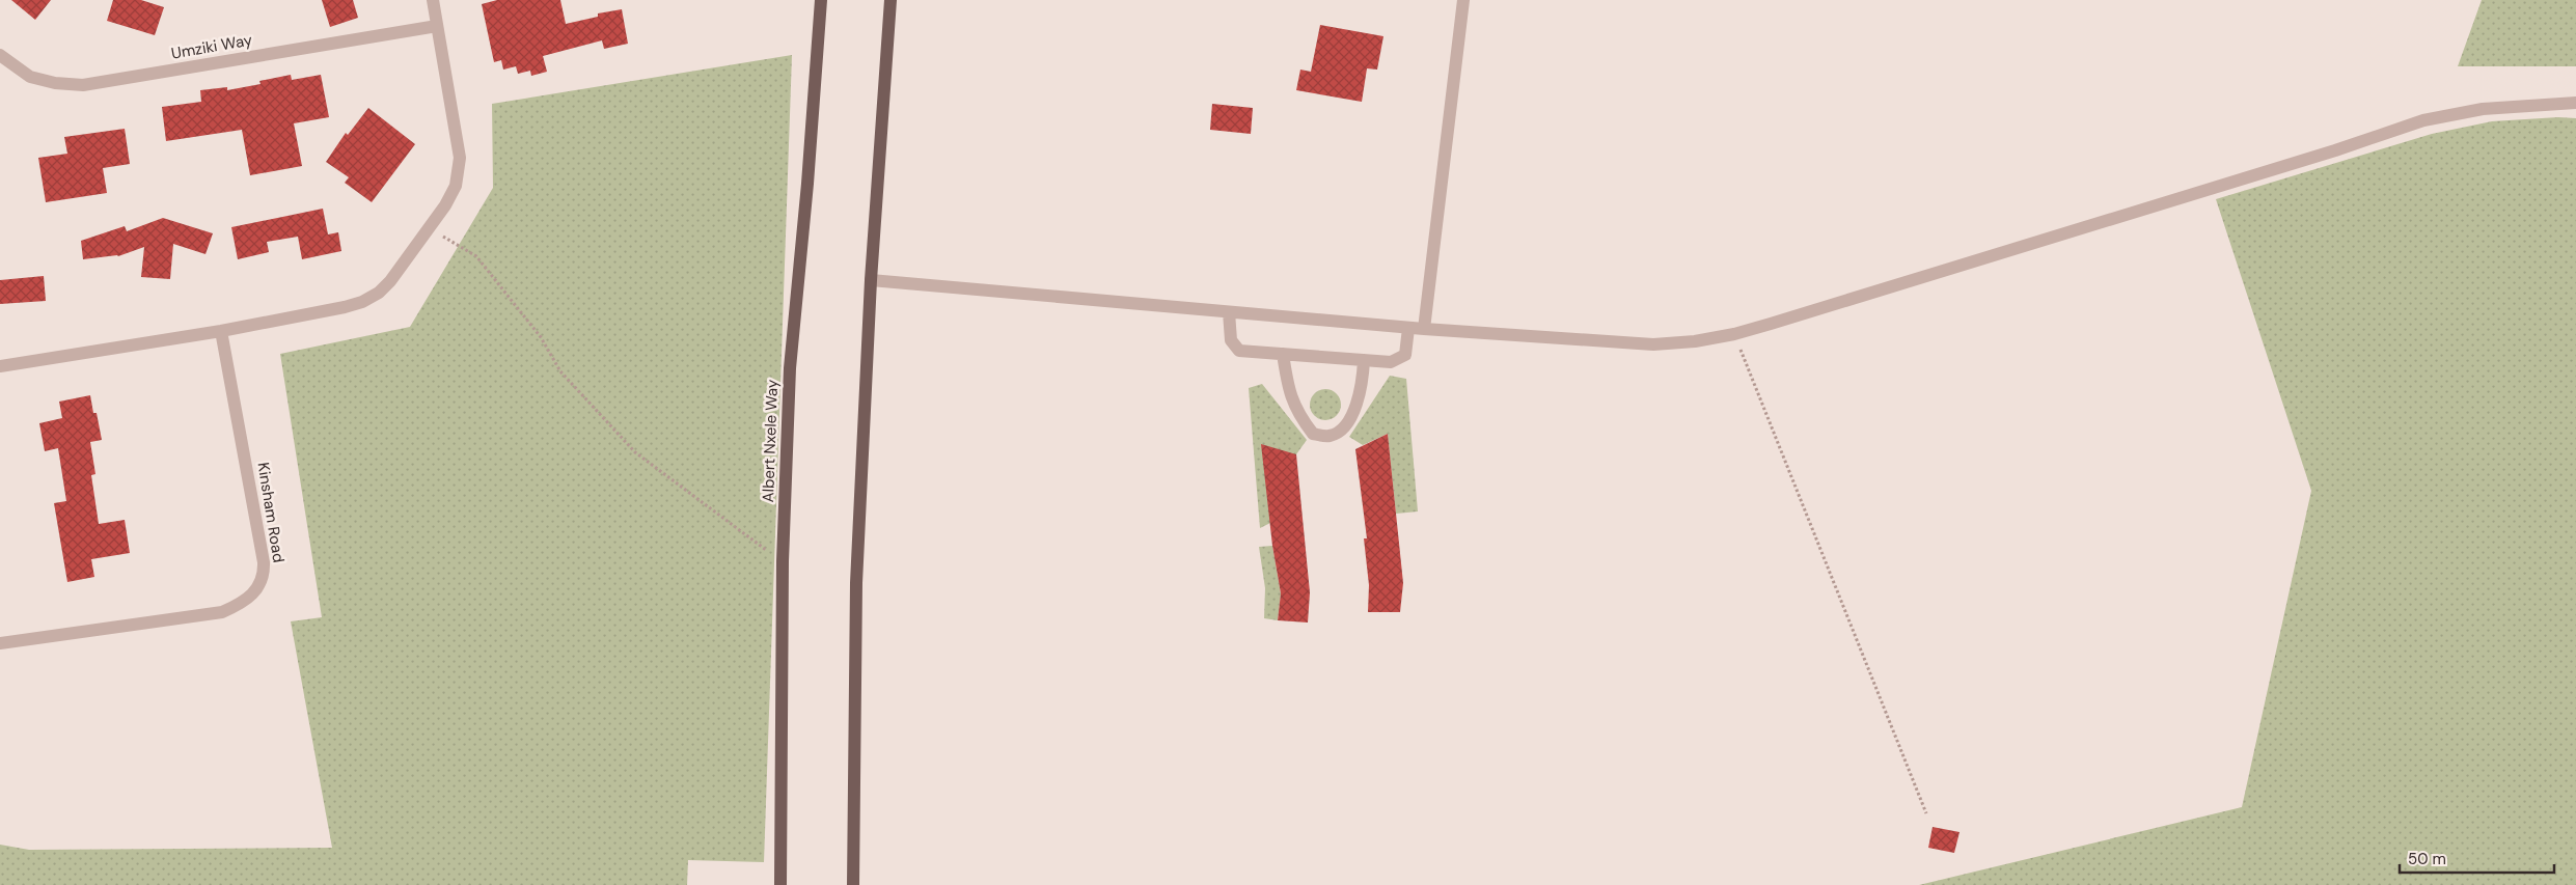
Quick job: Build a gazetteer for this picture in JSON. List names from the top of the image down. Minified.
{"streets":{"main road":["Albert Nxele Way"],"street":["Umziki Way","Kinsham Road"]},"scale_bar":"50 m"}
